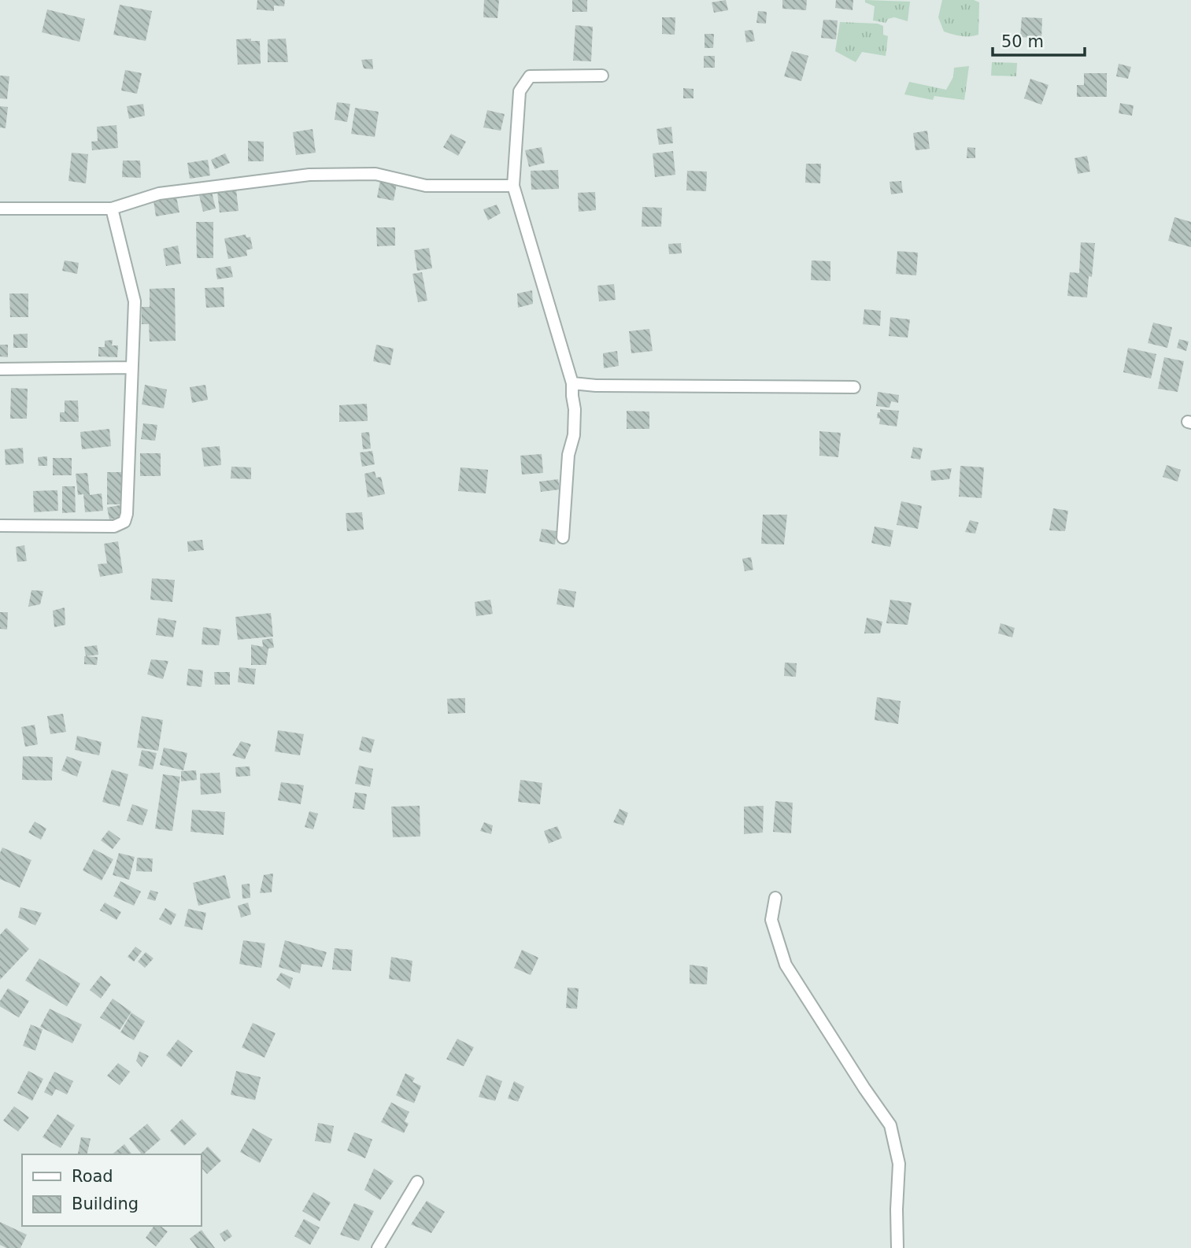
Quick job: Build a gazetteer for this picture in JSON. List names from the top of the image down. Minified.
{"legend":["Road","Building"],"scale_bar":"50 m"}
